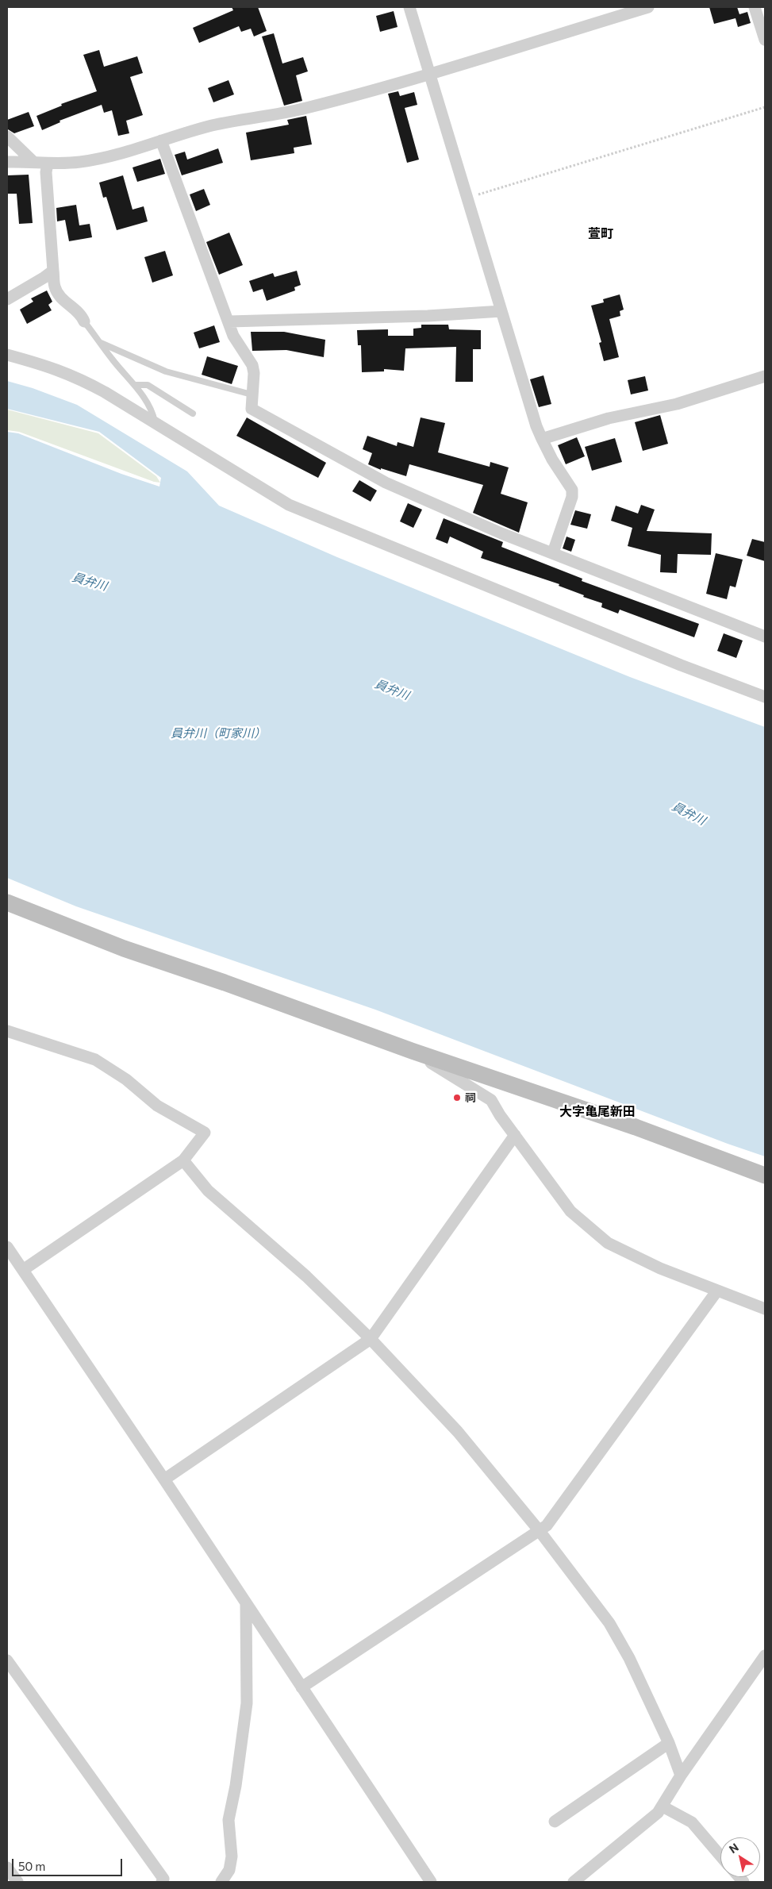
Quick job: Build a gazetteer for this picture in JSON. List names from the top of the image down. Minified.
{"districts":["萱町","大字亀尾新田"],"water":["員弁川","員弁川（町家川）"],"places":["祠"],"scale_bar":"50 m","north":"top left"}
